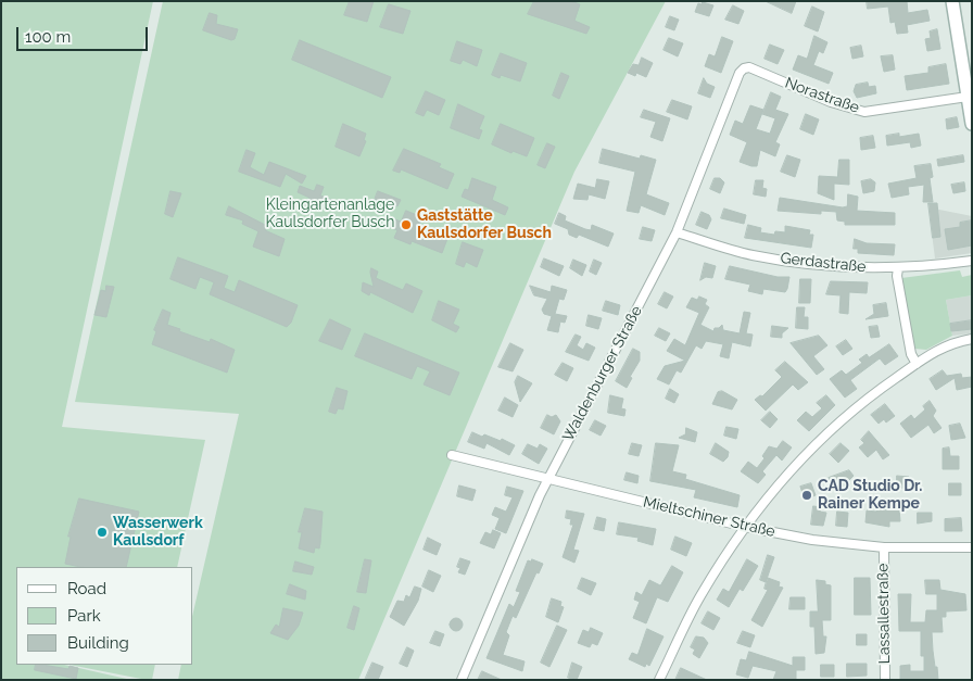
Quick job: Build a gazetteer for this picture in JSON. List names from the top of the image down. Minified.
{"streets":{"street":["Norastraße","Gerdastraße","Waldenburger Straße","Mieltschiner Straße","Lassallestraße"]},"crossings":[["Norastraße","Waldenburger Straße"],["Gerdastraße","Waldenburger Straße"],["Waldenburger Straße","Mieltschiner Straße"],["Mieltschiner Straße","Lassallestraße"]],"parks":["Kleingartenanlage Kaulsdorfer Busch"],"places":["Gaststätte Kaulsdorfer Busch","CAD Studio Dr. Rainer Kempe","Wasserwerk Kaulsdorf"],"legend":["Road","Park","Building"],"scale_bar":"100 m"}
